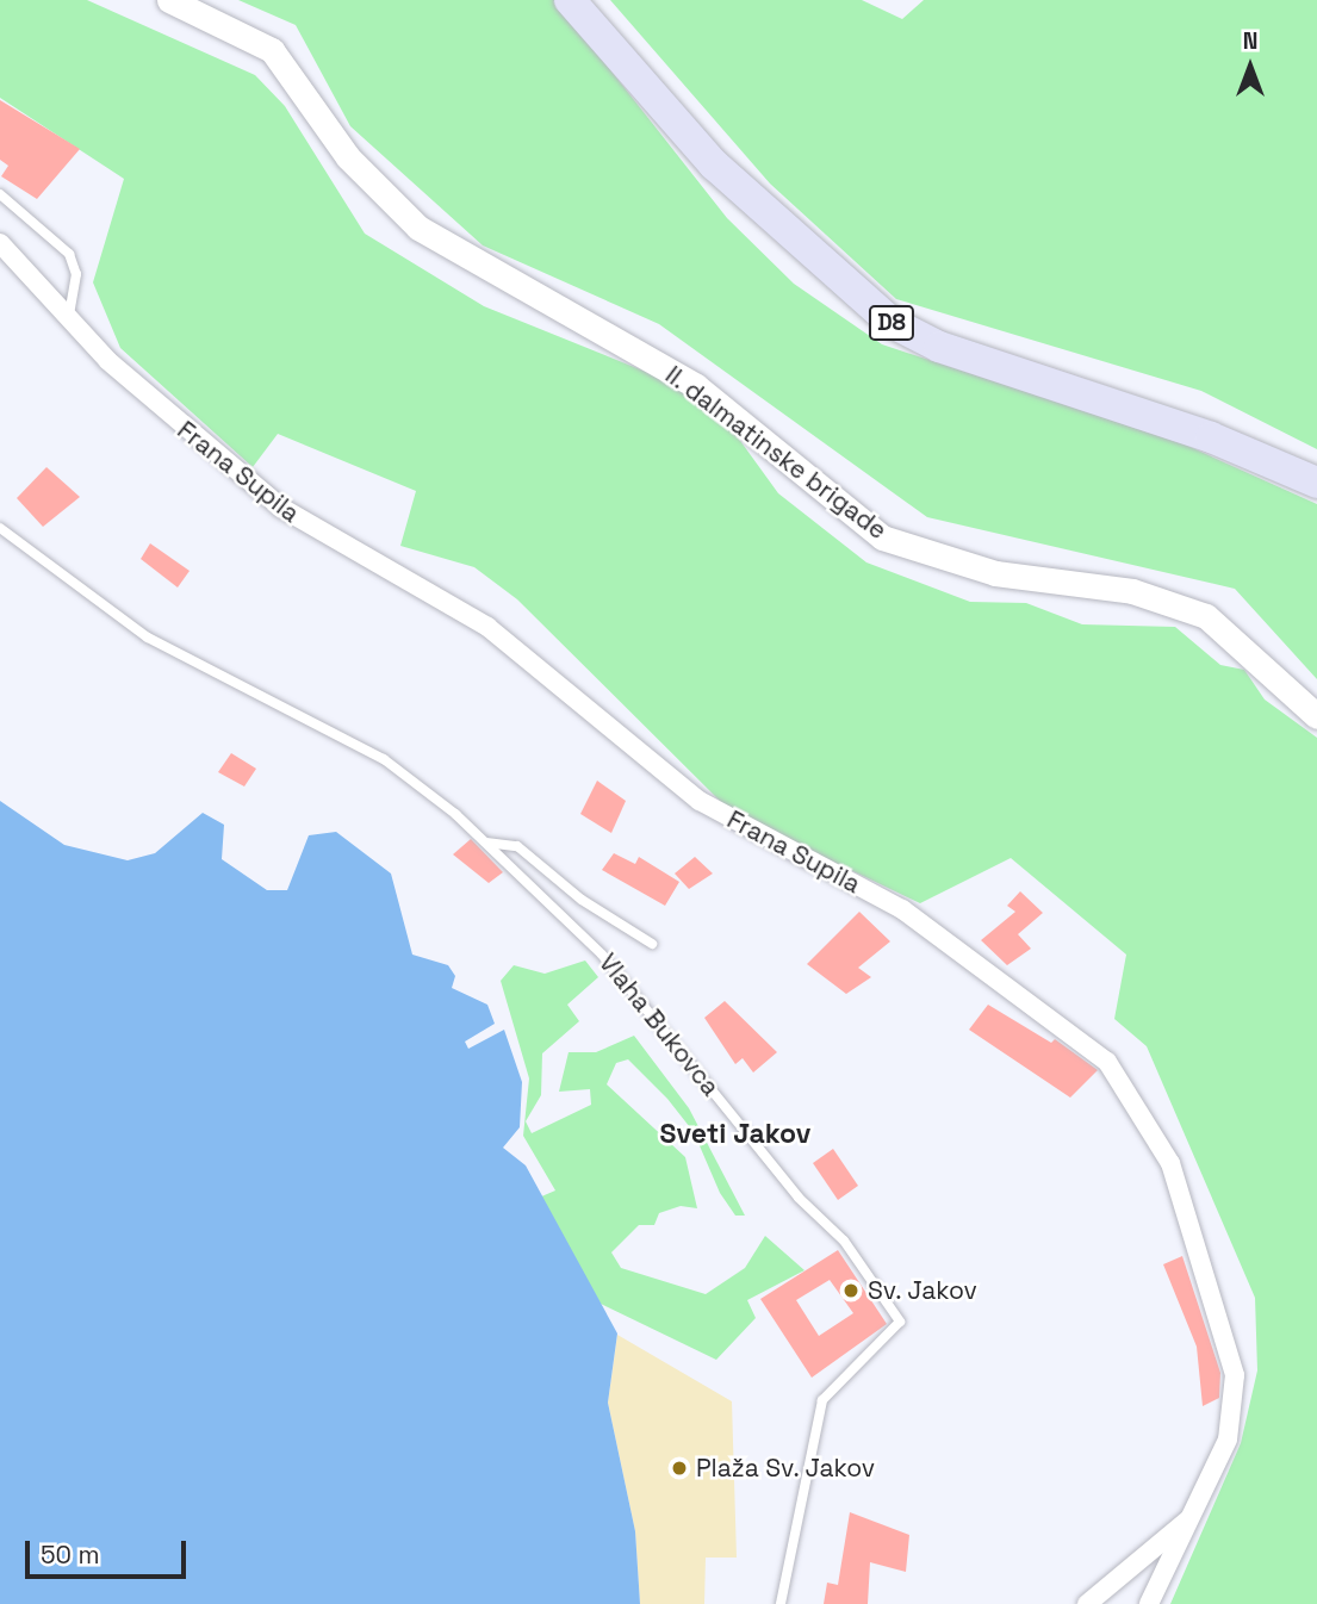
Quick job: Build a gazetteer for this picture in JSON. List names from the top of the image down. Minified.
{"streets":{"main road":["D8"],"street":["II. dalmatinske brigade","Frana Supila"],"lane":["Vlaha Bukovca"]},"districts":["Sveti Jakov"],"places":["Sv. Jakov","Plaža Sv. Jakov"],"scale_bar":"50 m","north":"top"}
